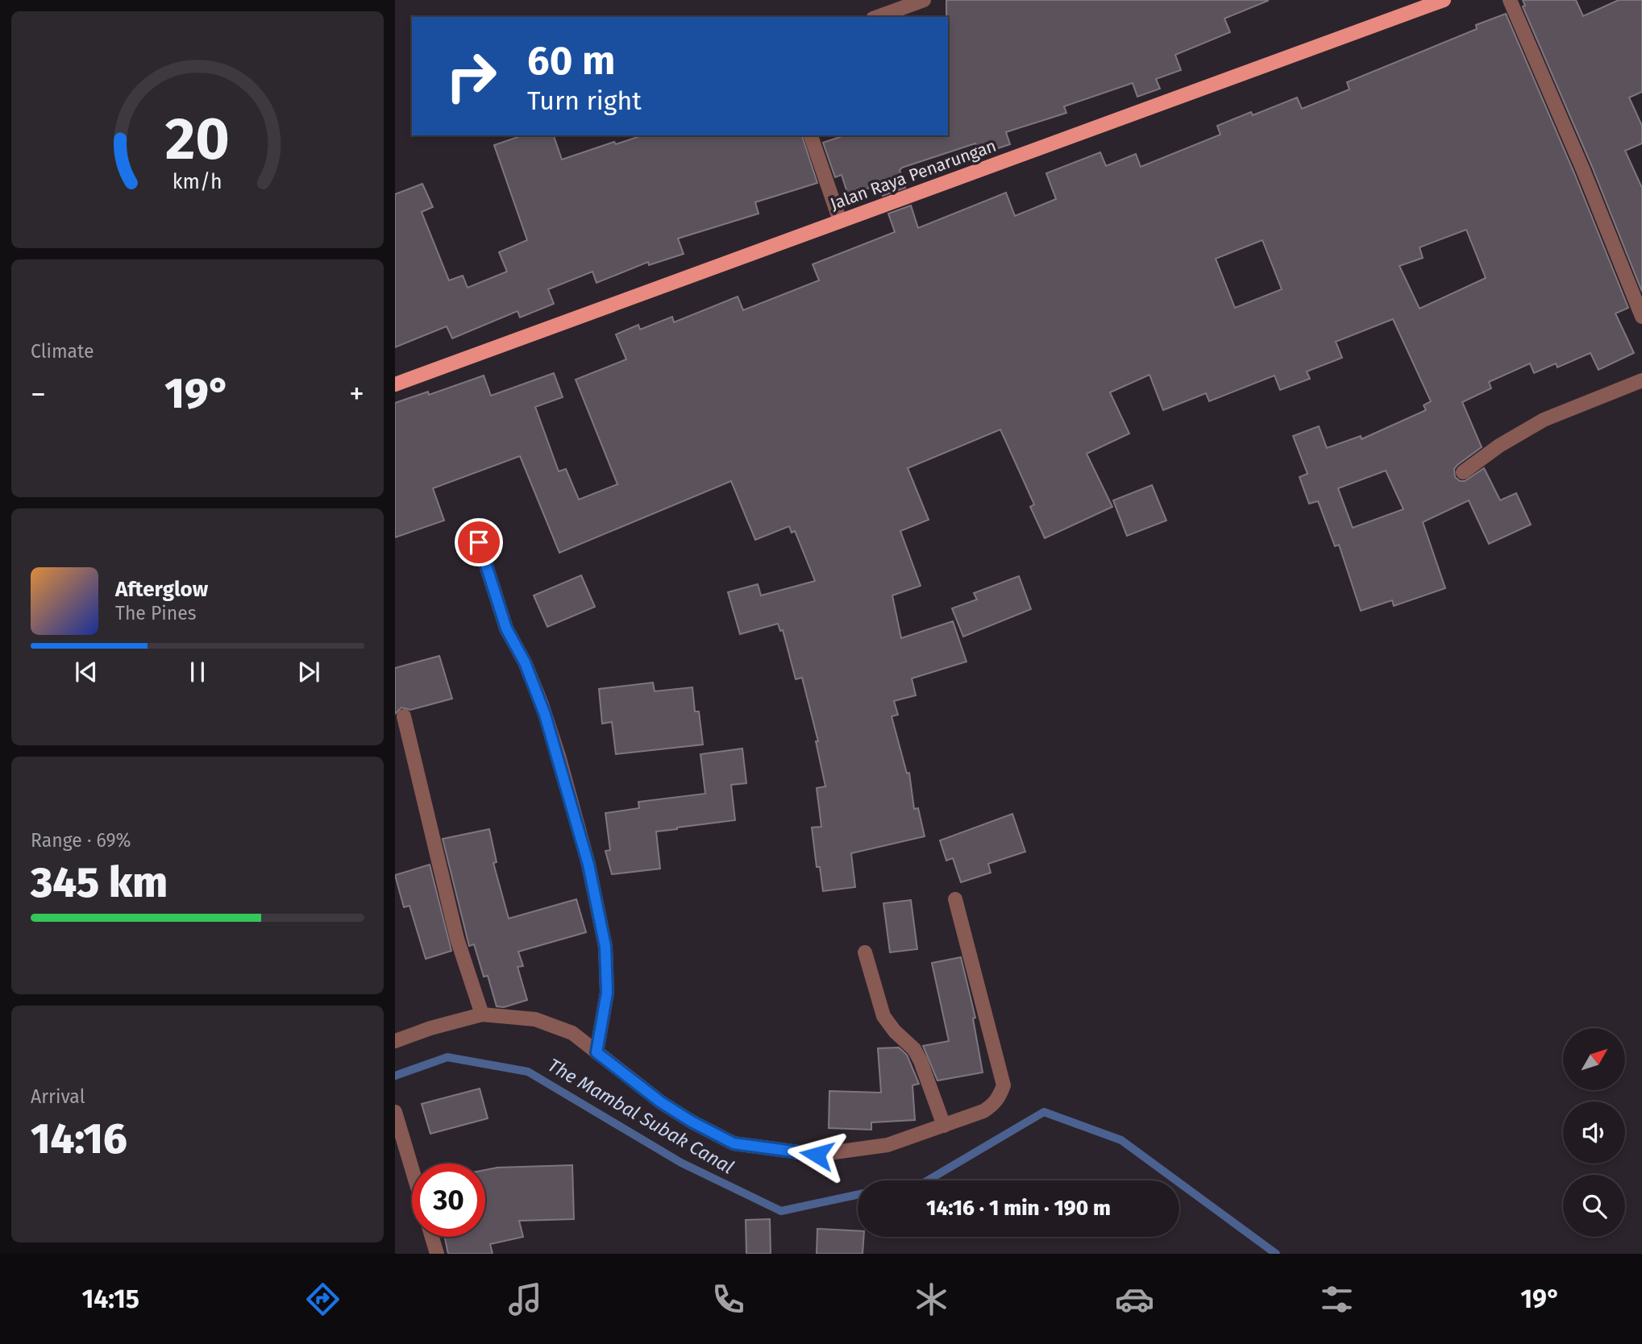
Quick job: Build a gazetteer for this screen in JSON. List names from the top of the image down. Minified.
{"streets":{"main road":["Jalan Raya Penarungan"]},"water":["The Mambal Subak Canal"],"north":"top right","page":{"turn":["60 m","Turn right"],"tile":["Climate",["Range · 69%","345 km"],["Arrival","14:16"]],"heat":["−","19°","+"],"song":["Afterglow","The Pines"],"limit":"30","trip":"14:16 · 1 min · 190 m","tabs":["14:15","19°"],"gauge":["20","km/h"]}}
